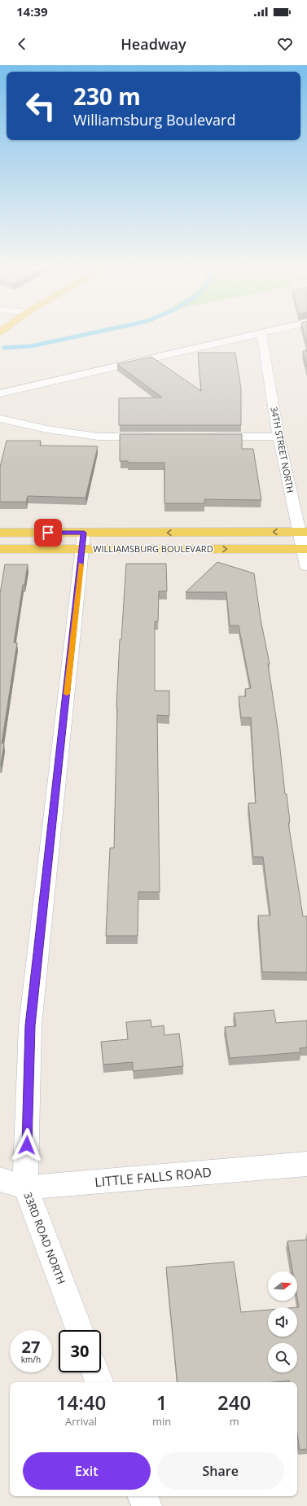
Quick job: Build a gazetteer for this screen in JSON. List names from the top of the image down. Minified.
{"streets":{"main road":["WILLIAMSBURG BOULEVARD"],"street":["34TH STREET NORTH","LITTLE FALLS ROAD","33RD ROAD NORTH"]},"crossings":[["34TH STREET NORTH","WILLIAMSBURG BOULEVARD"],["WILLIAMSBURG BOULEVARD","33RD ROAD NORTH"],["LITTLE FALLS ROAD","33RD ROAD NORTH"]],"north":"right","page":{"status":"14:39","header":"Headway","turn":["230 m","Williamsburg Boulevard"],"speed":"27 km/h","limit":"30","eta":["14:40","Arrival","1","min","240","m"],"buttons":["Exit","Share"]}}
